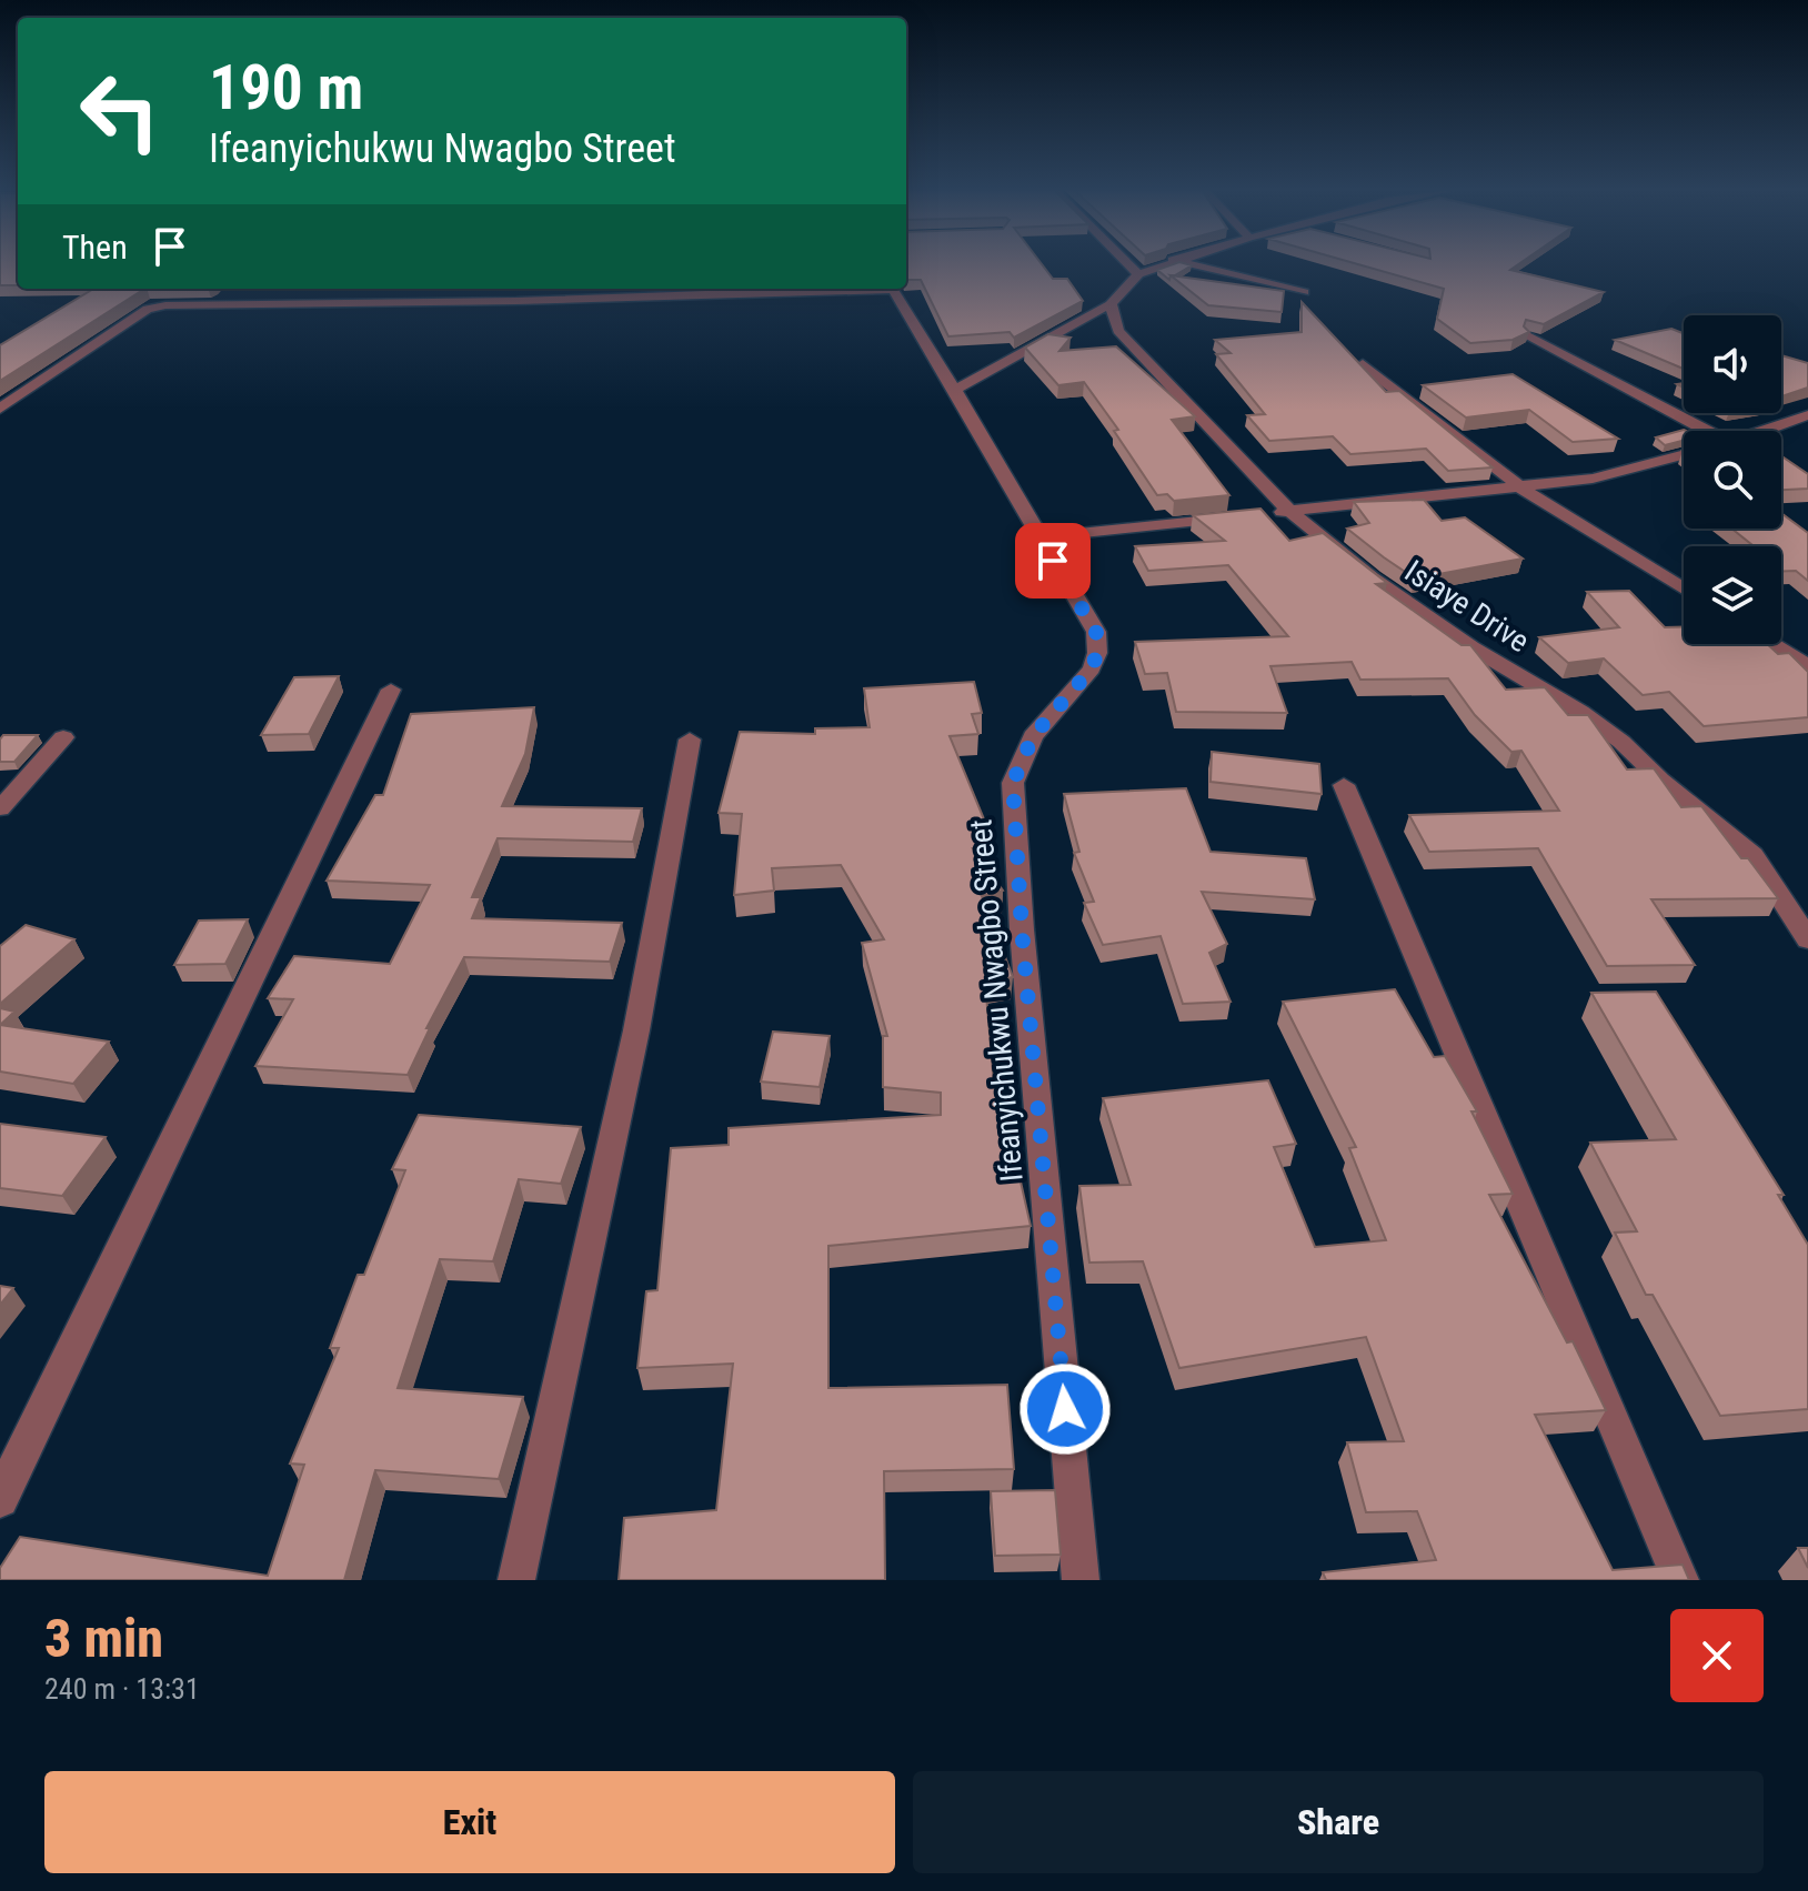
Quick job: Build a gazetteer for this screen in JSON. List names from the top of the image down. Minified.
{"streets":{"street":["Isiaye Drive","Ifeanyichukwu Nwagbo Street"]},"page":{"turn":["190 m","Ifeanyichukwu Nwagbo Street"],"then":"Then","heading":["3 min","240 m · 13:31"],"buttons":["Exit","Share"]}}
